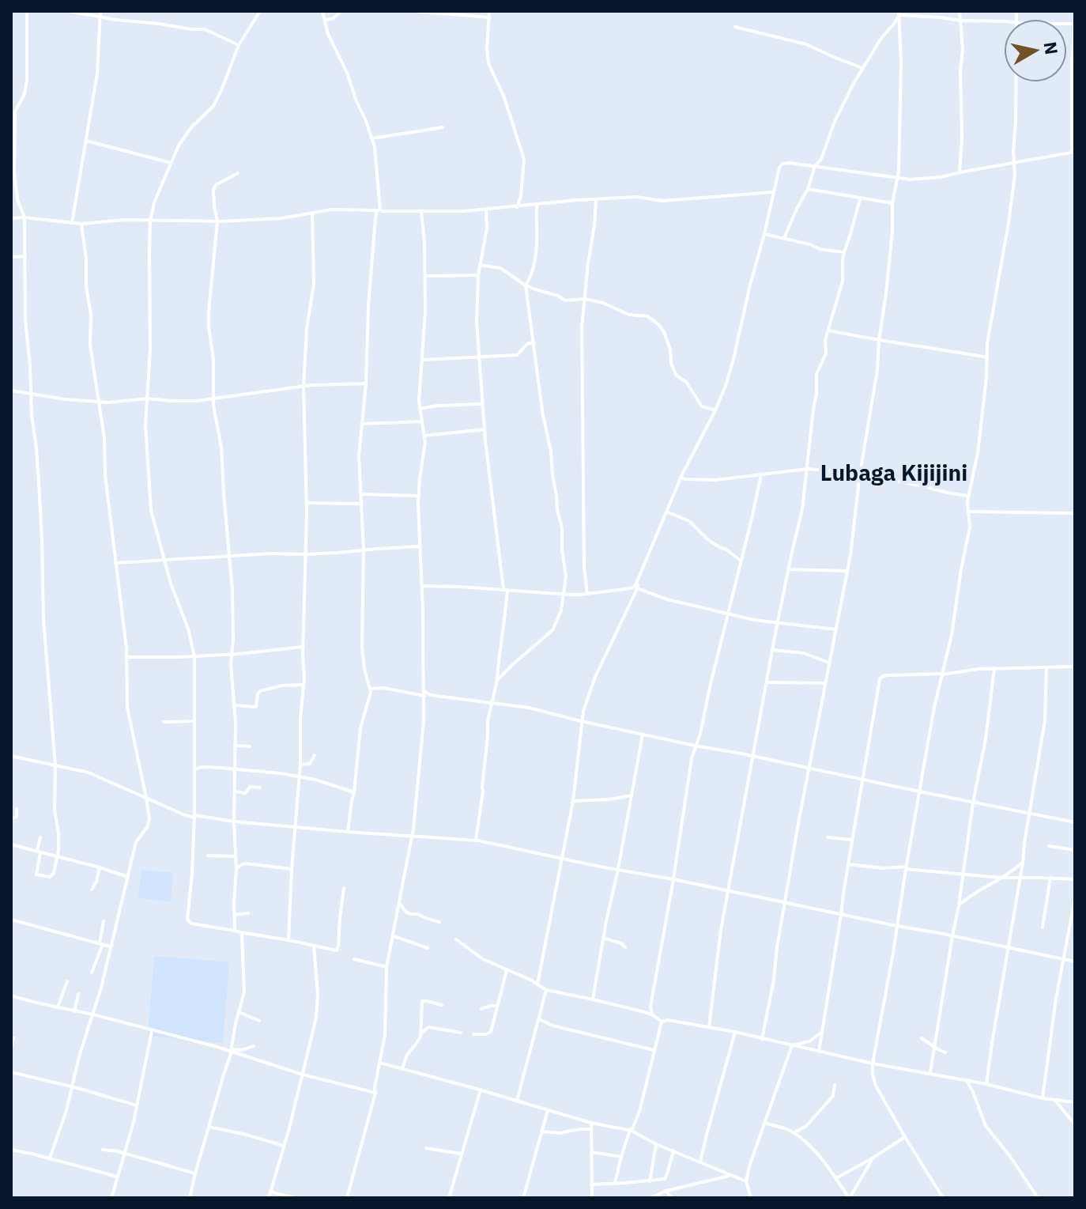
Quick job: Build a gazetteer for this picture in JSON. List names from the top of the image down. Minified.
{"districts":["Lubaga Kijijini"],"north":"right"}
